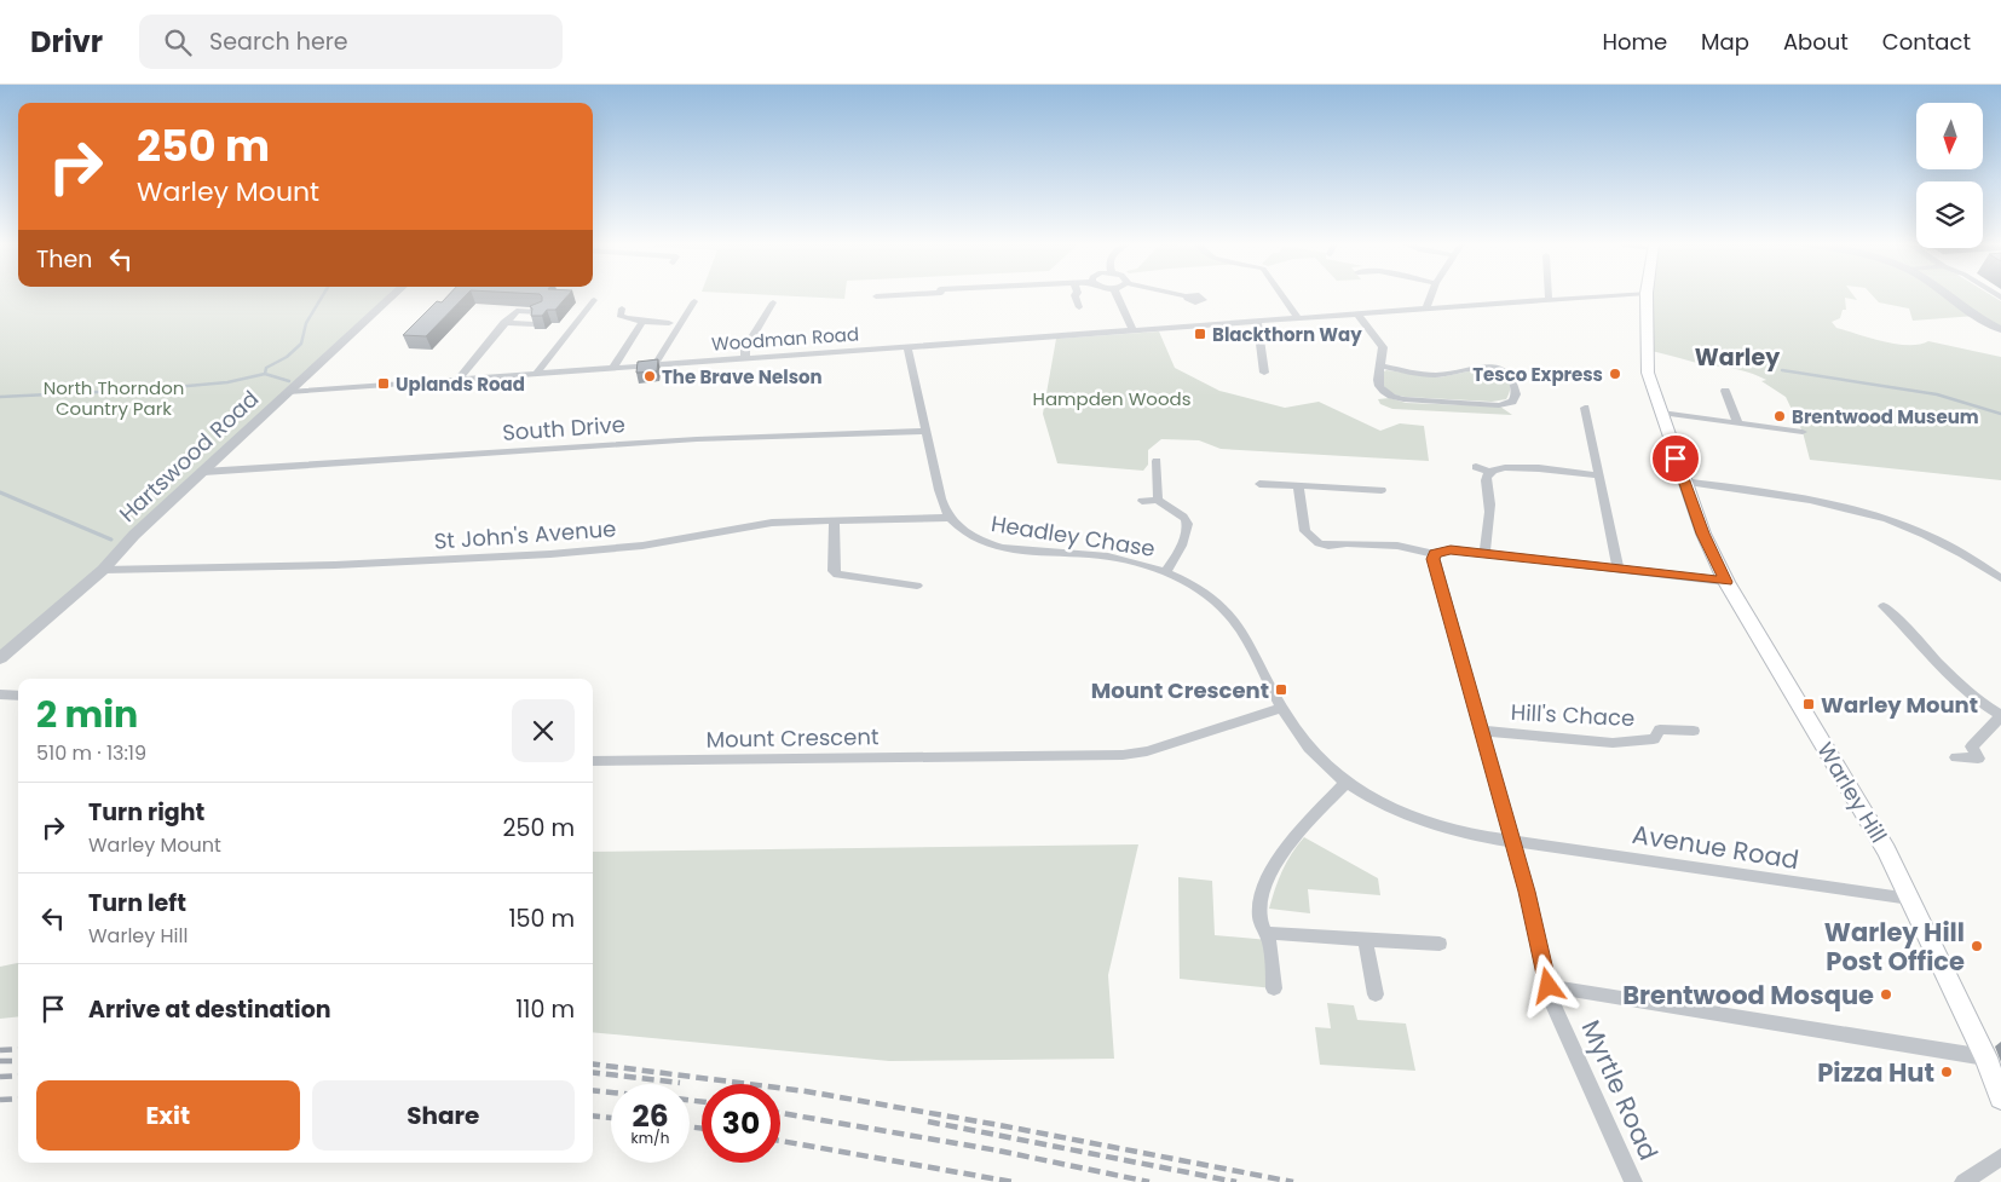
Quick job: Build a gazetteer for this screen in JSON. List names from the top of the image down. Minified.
{"streets":{"main road":["Warley Hill"],"street":["Woodman Road","South Drive","Hartswood Road","St John's Avenue","Headley Chase","Hill's Chace","Mount Crescent","Avenue Road","Myrtle Road"]},"crossings":[["Woodman Road","Hartswood Road"],["Woodman Road","Headley Chase"],["South Drive","Hartswood Road"],["South Drive","Headley Chase"],["Hartswood Road","St John's Avenue"],["St John's Avenue","Headley Chase"],["Headley Chase","Mount Crescent"],["Headley Chase","Avenue Road"],["Warley Hill","Avenue Road"]],"districts":["Warley"],"parks":["North Thorndon Country Park","Hampden Woods"],"places":{"transit":["Blackthorn Way","Uplands Road","Mount Crescent","Warley Mount"],"other":["Tesco Express","The Brave Nelson","Brentwood Museum","Warley Hill Post Office","Brentwood Mosque","Pizza Hut"]},"north":"bottom","page":{"header":"Drivr","search":"Search here","nav":["Home","Map","About","Contact"],"turn":["250 m","Warley Mount"],"then":"Then","heading":["2 min","510 m · 13:19"],"list":[{"name":"Turn right","note":"Warley Mount","value":"250 m"},{"name":"Turn left","note":"Warley Hill","value":"150 m"},{"name":"Arrive at destination","value":"110 m"}],"buttons":["Exit","Share"],"speed":"26 km/h","limit":"30"}}
